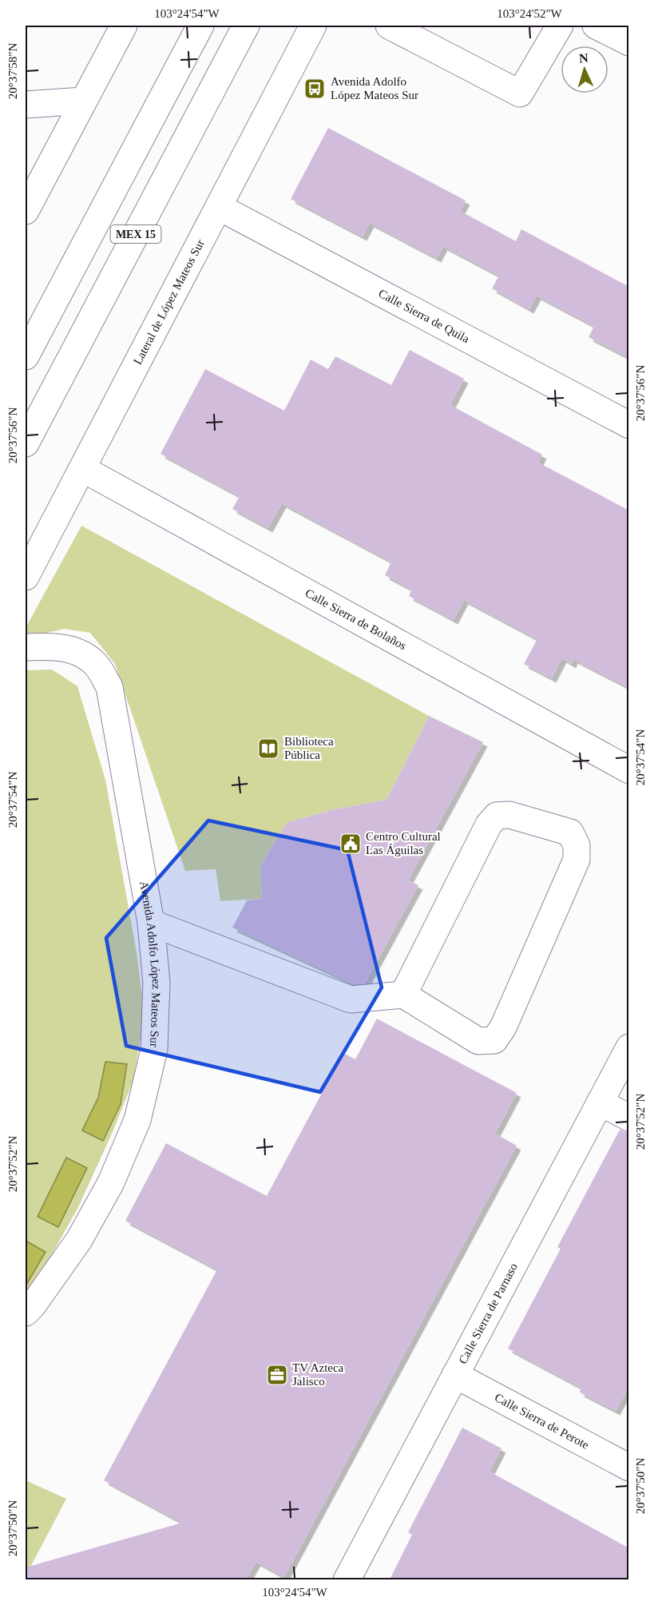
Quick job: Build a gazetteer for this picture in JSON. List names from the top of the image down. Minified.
{"streets":{"street":["MEX 15","Lateral de López Mateos Sur","Calle Sierra de Quila","Calle Sierra de Bolaños","Avenida Adolfo López Mateos Sur","Calle Sierra de Parnaso","Calle Sierra de Perote"]},"crossings":[["Lateral de López Mateos Sur","Calle Sierra de Quila"],["Lateral de López Mateos Sur","Calle Sierra de Bolaños"],["Calle Sierra de Parnaso","Calle Sierra de Perote"]],"places":{"bus stop":["Avenida Adolfo López Mateos Sur"],"library":["Biblioteca Pública"],"public building":["Centro Cultural Las Águilas"],"office":["TV Azteca Jalisco"]},"north":"top","coordinates":["103°24'54\"W","103°24'52\"W","20°37'58\"N","20°37'56\"N","20°37'54\"N","20°37'52\"N","20°37'50\"N"]}
